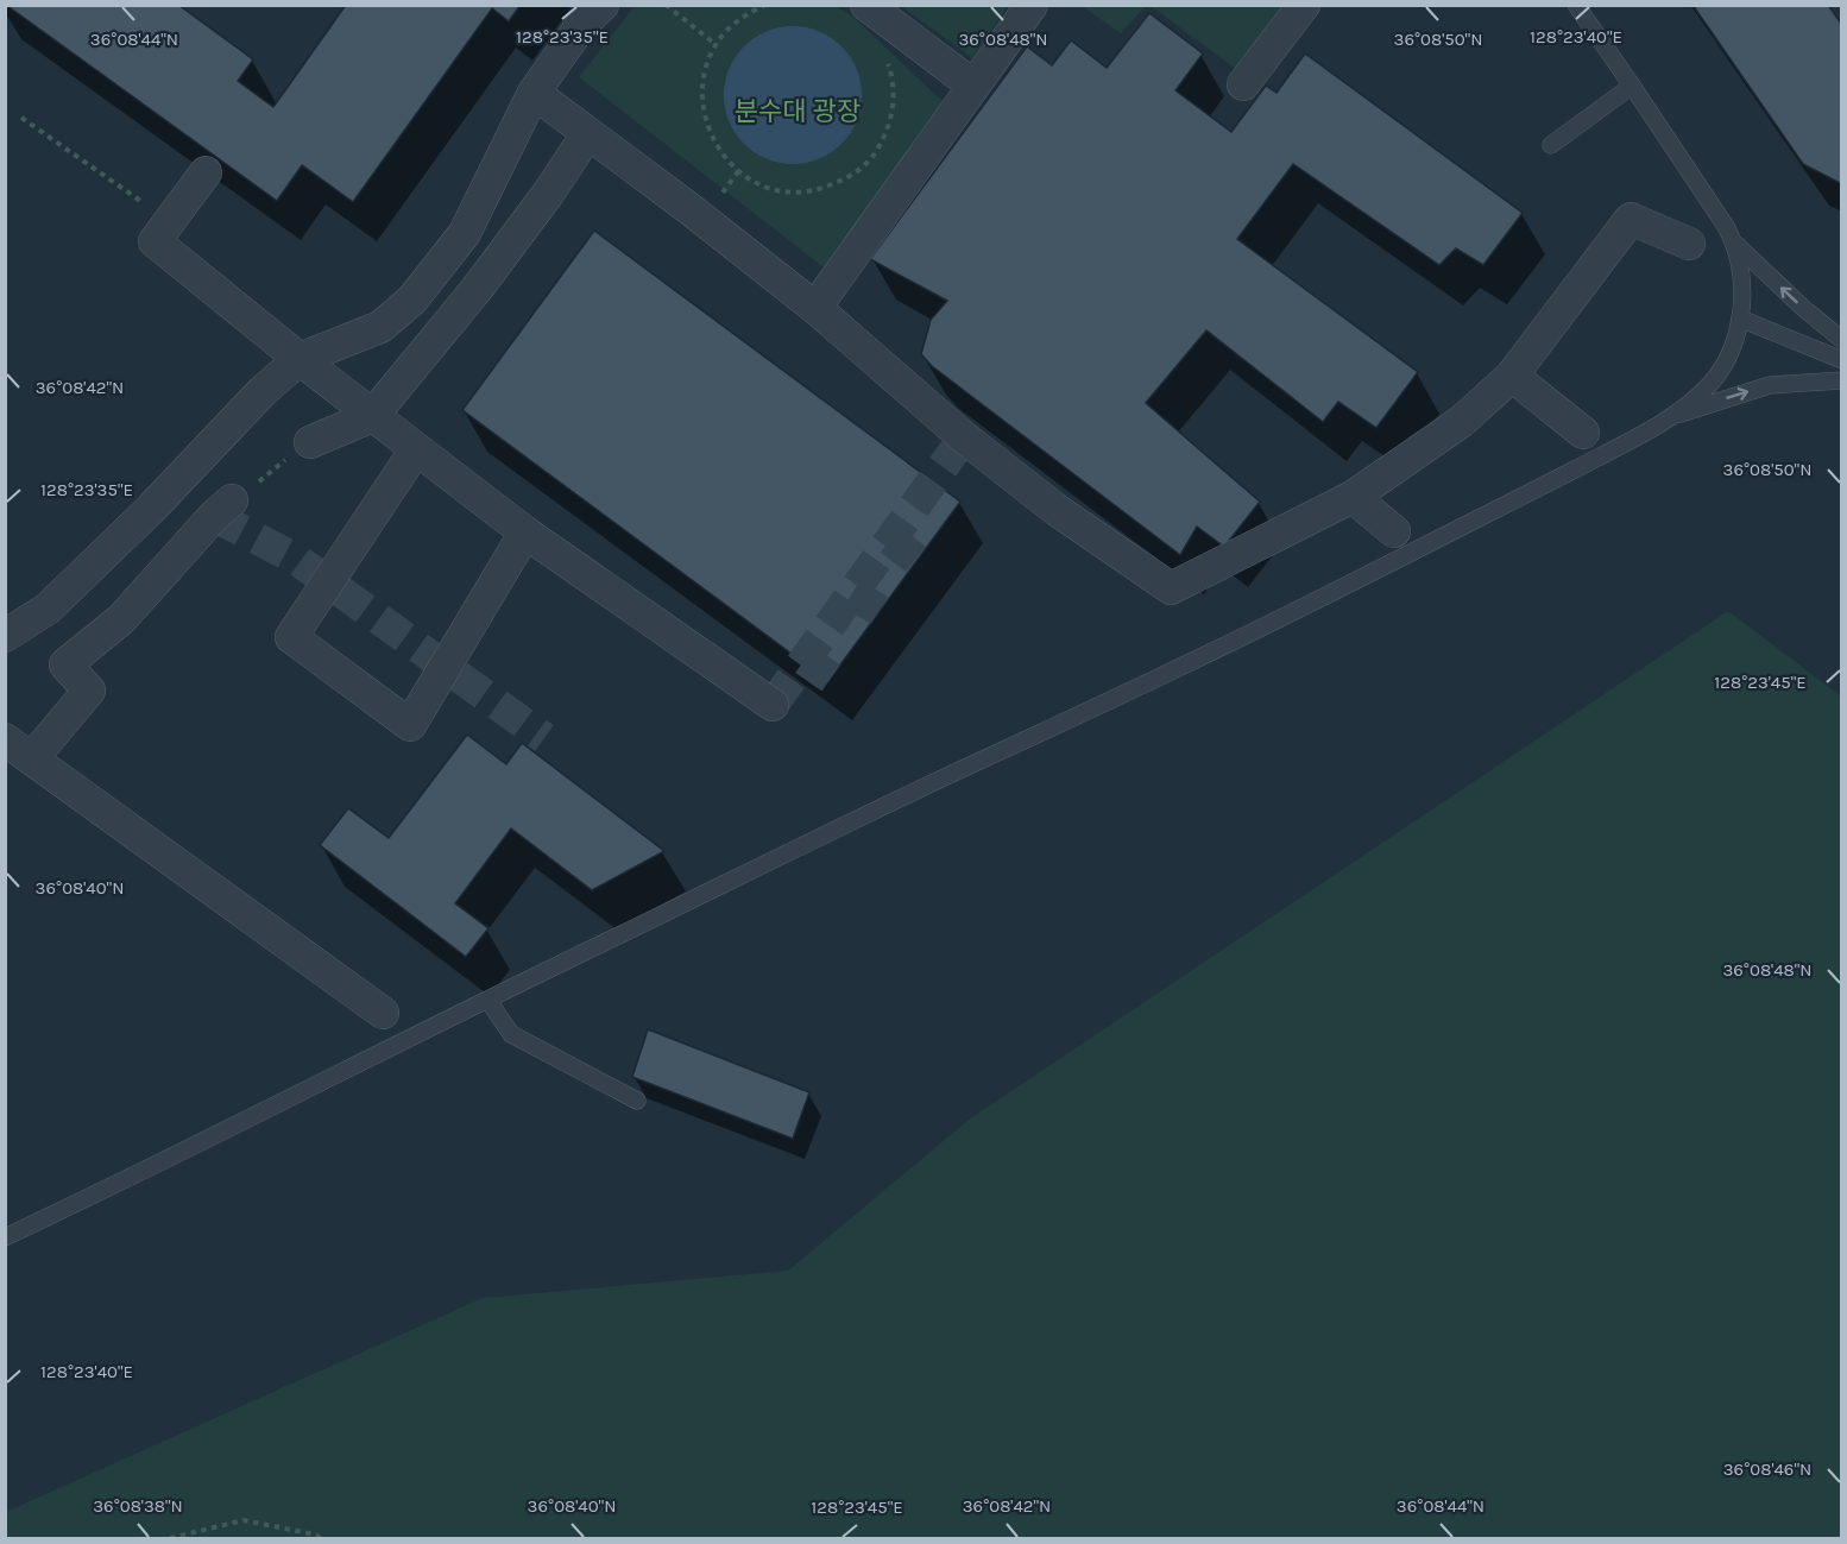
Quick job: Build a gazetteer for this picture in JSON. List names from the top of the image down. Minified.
{"parks":["분수대 광장"],"coordinates":["128°23'35\"E","128°23'40\"E","36°08'44\"N","36°08'48\"N","36°08'50\"N","36°08'42\"N","128°23'45\"E","36°08'40\"N","36°08'46\"N","36°08'38\"N"]}
